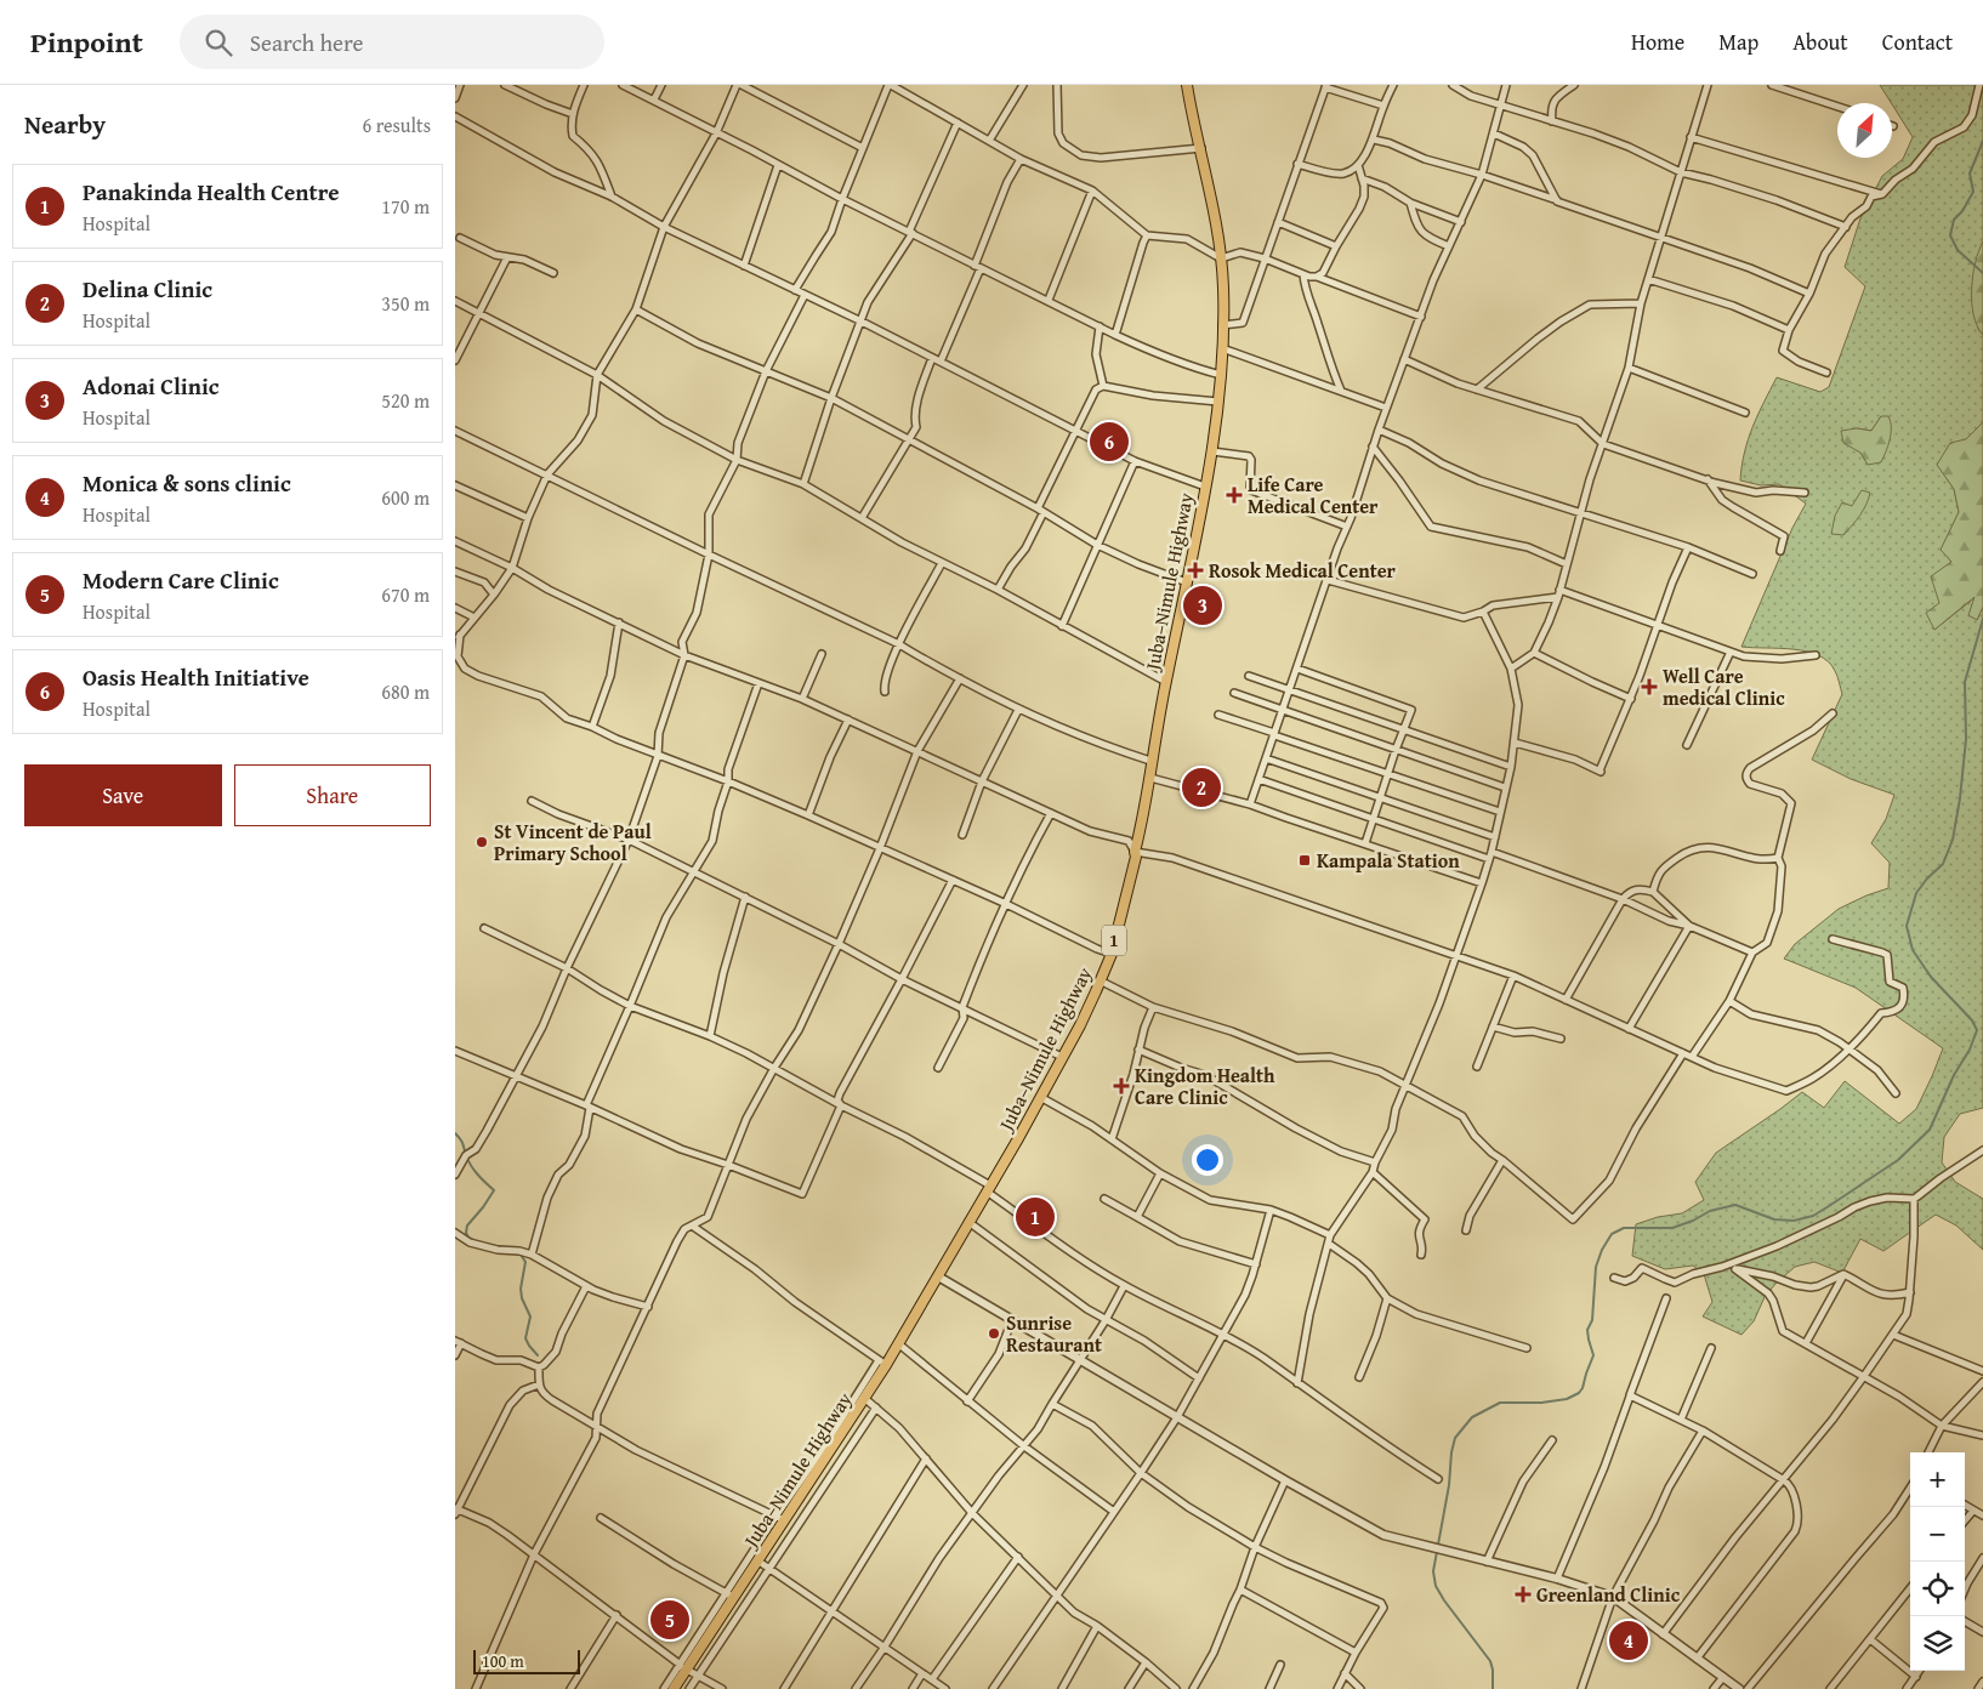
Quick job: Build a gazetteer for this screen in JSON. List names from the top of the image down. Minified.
{"streets":{"main road":["Juba–Nimule Highway","1"]},"places":{"health":["Life Care Medical Center","Rosok Medical Center","Well Care medical Clinic","Kingdom Health Care Clinic","Greenland Clinic"],"other":["St Vincent de Paul Primary School","Sunrise Restaurant"],"transit":["Kampala Station"]},"scale_bar":"100 m","north":"top right","page":{"header":"Pinpoint","search":"Search here","nav":["Home","Map","About","Contact"],"heading":["Nearby","6 results"],"list":[{"mark":"1","name":"Panakinda Health Centre","note":"Hospital","value":"170 m"},{"mark":"2","name":"Delina Clinic","note":"Hospital","value":"350 m"},{"mark":"3","name":"Adonai Clinic","note":"Hospital","value":"520 m"},{"mark":"4","name":"Monica & sons clinic","note":"Hospital","value":"600 m"},{"mark":"5","name":"Modern Care Clinic","note":"Hospital","value":"670 m"},{"mark":"6","name":"Oasis Health Initiative","note":"Hospital","value":"680 m"}],"pins":["6","3","2","1","5","4"],"buttons":["Save","Share"],"map_buttons":["+","−"],"scale":"100 m"}}
